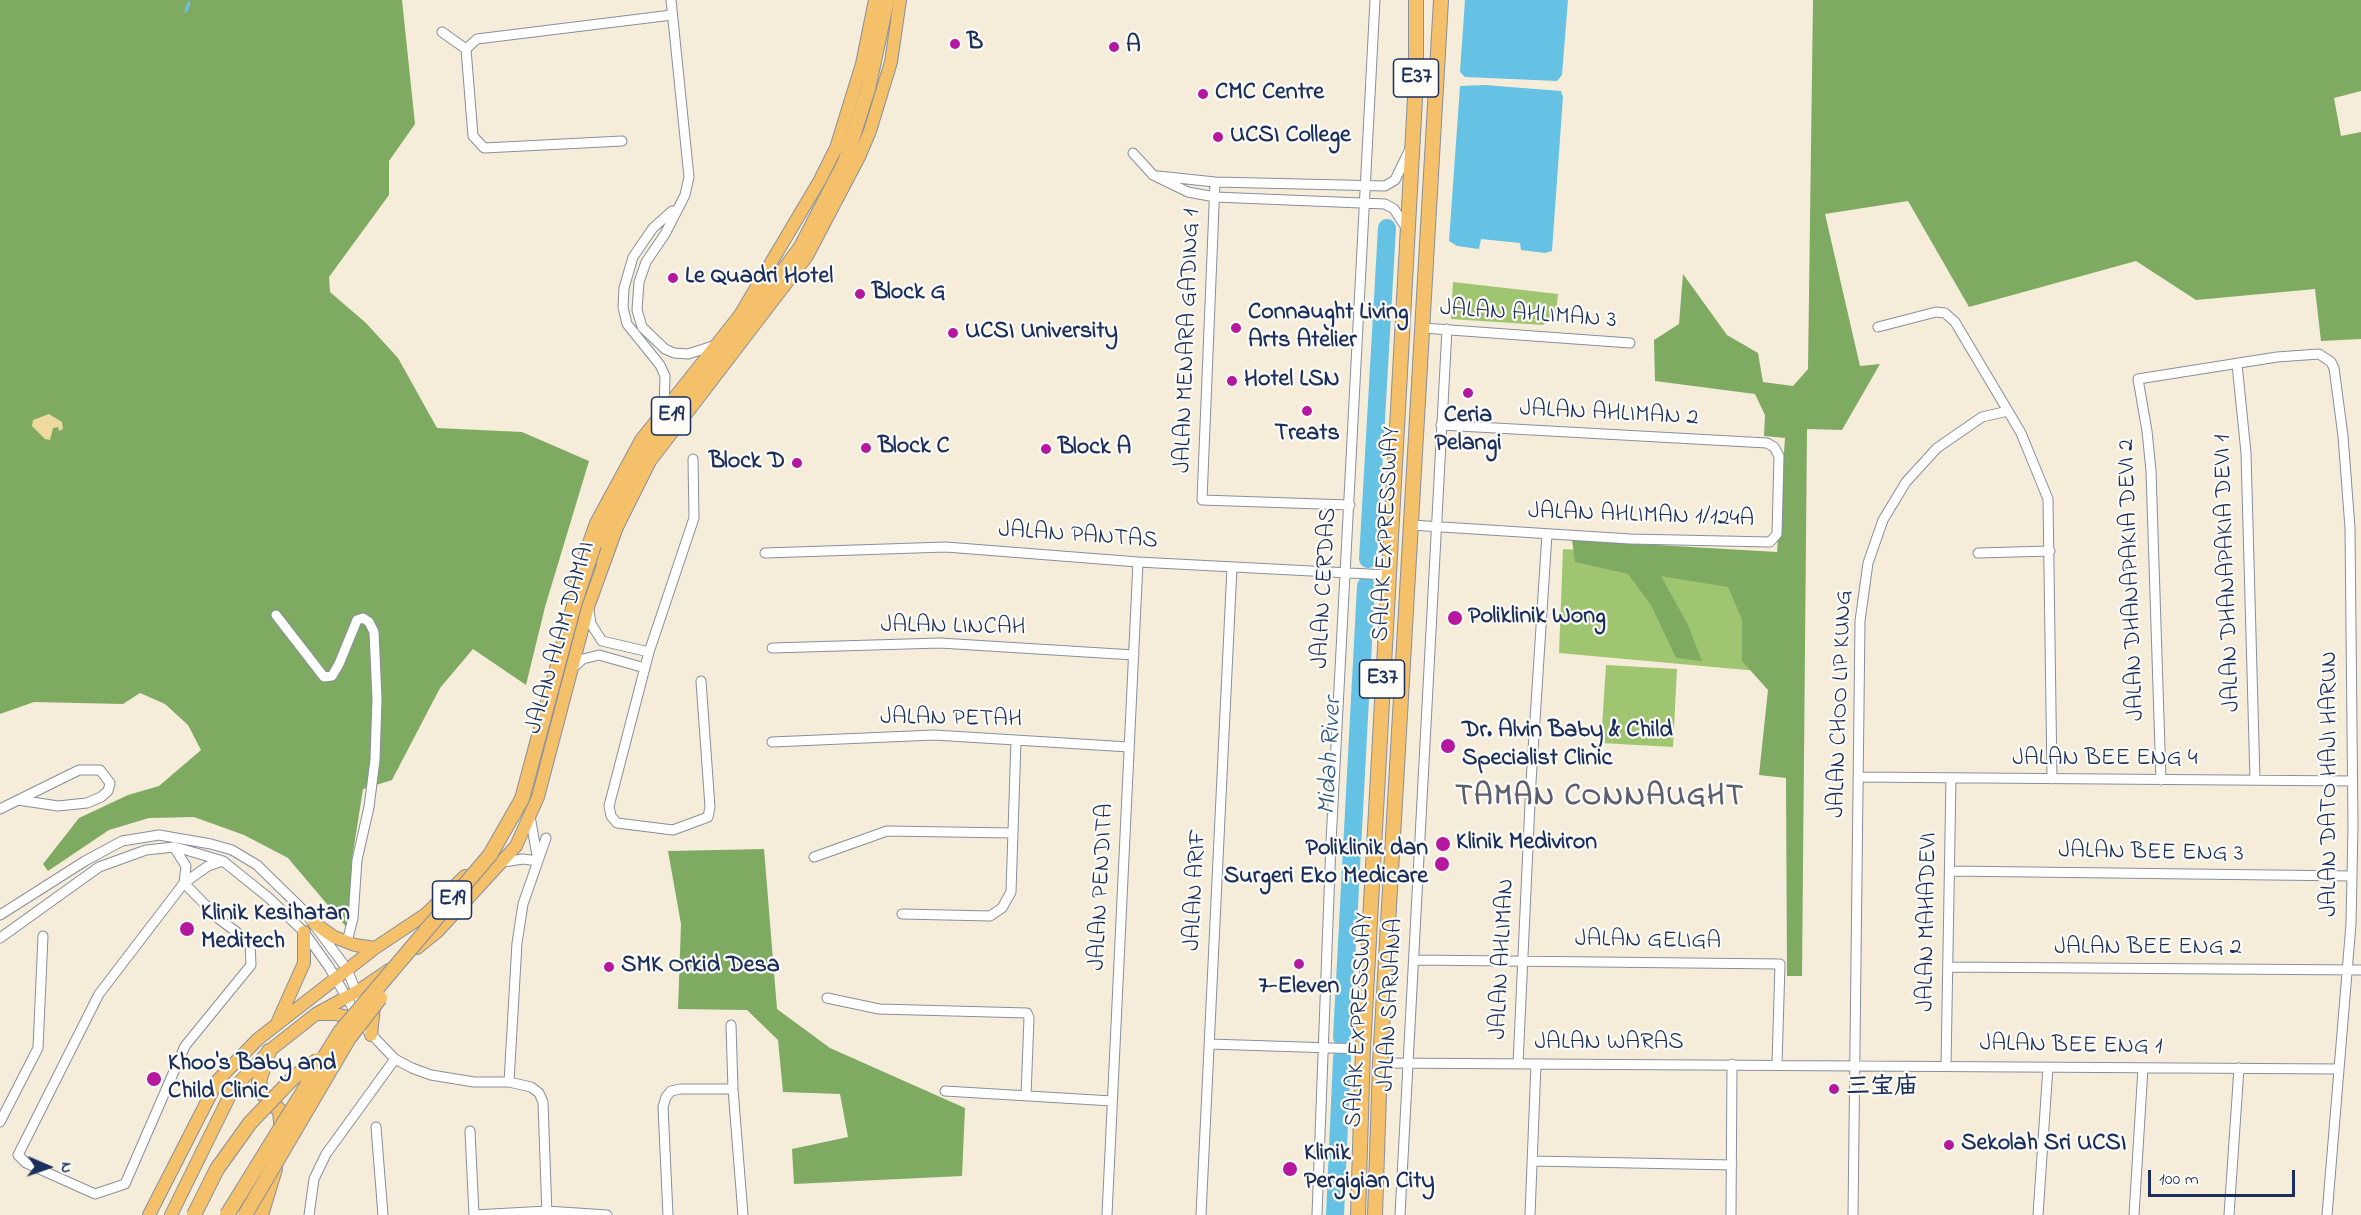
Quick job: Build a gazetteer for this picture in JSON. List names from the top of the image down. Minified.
{"streets":{"highway":["E37","E19","SALAK EXPRESSWAY"],"main road":["JALAN ALAM DAMAI"],"street":["JALAN AHLIMAN 3","JALAN MENARA GADING 1","JALAN AHLIMAN 2","JALAN AHLIMAN 1/124A","JALAN PANTAS","JALAN DHANAPAKIA DEVI 1","JALAN DHANAPAKIA DEVI 2","JALAN CERDAS","JALAN LINCAH","JALAN CHOO LIP KUNG","JALAN PETAH","JALAN BEE ENG 4","JALAN DATO HAJI HARUN","JALAN BEE ENG 3","JALAN PENDITA","JALAN ARIF","JALAN MAHADEVI","JALAN GELIGA","JALAN BEE ENG 2","JALAN AHLIMAN","JALAN SARJANA","JALAN WARAS","JALAN BEE ENG 1"]},"crossings":[["JALAN AHLIMAN 3","SALAK EXPRESSWAY"],["JALAN AHLIMAN 3","JALAN SARJANA"],["JALAN MENARA GADING 1","JALAN CERDAS"],["JALAN AHLIMAN 2","JALAN AHLIMAN 1/124A"],["JALAN AHLIMAN 2","JALAN SARJANA"],["JALAN AHLIMAN 1/124A","SALAK EXPRESSWAY"],["JALAN AHLIMAN 1/124A","JALAN AHLIMAN"],["JALAN AHLIMAN 1/124A","JALAN SARJANA"],["SALAK EXPRESSWAY","JALAN PANTAS"],["SALAK EXPRESSWAY","JALAN WARAS"],["JALAN PANTAS","JALAN CERDAS"],["JALAN PANTAS","JALAN PENDITA"],["JALAN PANTAS","JALAN ARIF"],["JALAN DHANAPAKIA DEVI 1","JALAN DHANAPAKIA DEVI 2"],["JALAN DHANAPAKIA DEVI 1","JALAN BEE ENG 4"],["JALAN DHANAPAKIA DEVI 1","JALAN DATO HAJI HARUN"],["JALAN DHANAPAKIA DEVI 2","JALAN BEE ENG 4"],["JALAN DHANAPAKIA DEVI 2","JALAN DATO HAJI HARUN"],["JALAN LINCAH","JALAN PENDITA"],["JALAN CHOO LIP KUNG","JALAN BEE ENG 4"],["JALAN CHOO LIP KUNG","JALAN BEE ENG 1"],["JALAN PETAH","JALAN PENDITA"],["JALAN BEE ENG 4","JALAN DATO HAJI HARUN"],["JALAN BEE ENG 4","JALAN MAHADEVI"],["JALAN DATO HAJI HARUN","JALAN BEE ENG 3"],["JALAN DATO HAJI HARUN","JALAN BEE ENG 2"],["JALAN DATO HAJI HARUN","JALAN BEE ENG 1"],["JALAN BEE ENG 3","JALAN MAHADEVI"],["JALAN MAHADEVI","JALAN BEE ENG 2"],["JALAN MAHADEVI","JALAN BEE ENG 1"],["JALAN GELIGA","JALAN AHLIMAN"],["JALAN GELIGA","JALAN SARJANA"],["JALAN GELIGA","JALAN WARAS"],["JALAN AHLIMAN","JALAN WARAS"],["JALAN SARJANA","JALAN WARAS"],["JALAN WARAS","JALAN BEE ENG 1"]],"districts":["TAMAN CONNAUGHT"],"water":["Midah River"],"places":["B","A","CMC Centre","UCSI College","Le Quadri Hotel","Block G","Connaught Living Arts Atelier","UCSI University","Hotel LSN","Ceria Pelangi","Treats","Block C","Block A","Block D","Poliklinik Wong","Dr. Alvin Baby & Child Specialist Clinic","Klinik Mediviron","Poliklinik dan Surgeri Eko Medicare","Klinik Kesihatan Meditech","7-Eleven","SMK Orkid Desa","Khoo's Baby and Child Clinic","三宝庙","Sekolah Sri UCSI","Klinik Pergigian City"],"scale_bar":"100 m","north":"right"}
